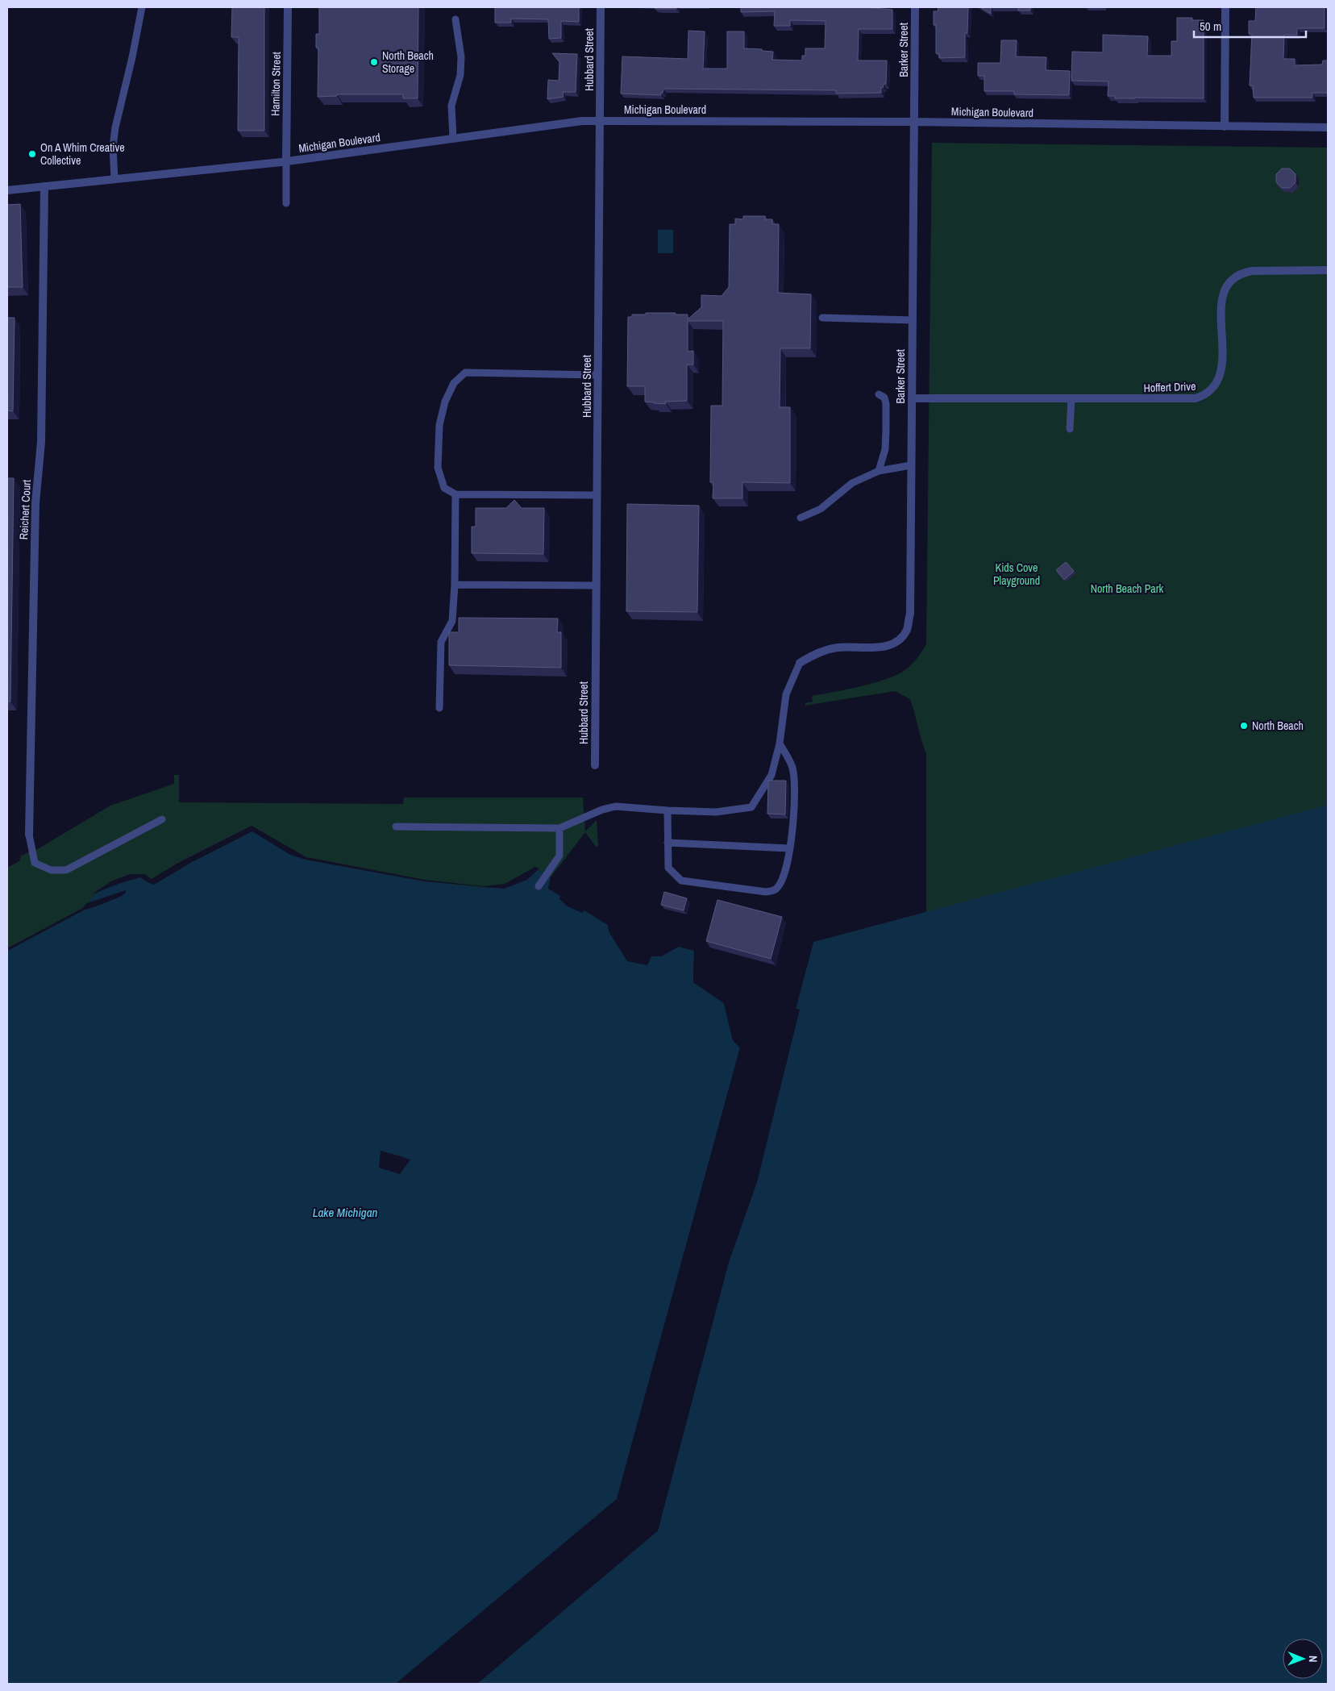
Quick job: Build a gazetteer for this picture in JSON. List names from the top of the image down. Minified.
{"streets":{"street":["Barker Street","Hubbard Street","Hamilton Street","Michigan Boulevard","Hoffert Drive","Reichert Court"]},"crossings":[["Barker Street","Michigan Boulevard"],["Barker Street","Hoffert Drive"],["Hubbard Street","Michigan Boulevard"],["Hamilton Street","Michigan Boulevard"],["Michigan Boulevard","Reichert Court"]],"water":["Lake Michigan"],"parks":["Kids Cove Playground","North Beach Park"],"places":["North Beach Storage","On A Whim Creative Collective","North Beach"],"scale_bar":"50 m","north":"right"}
